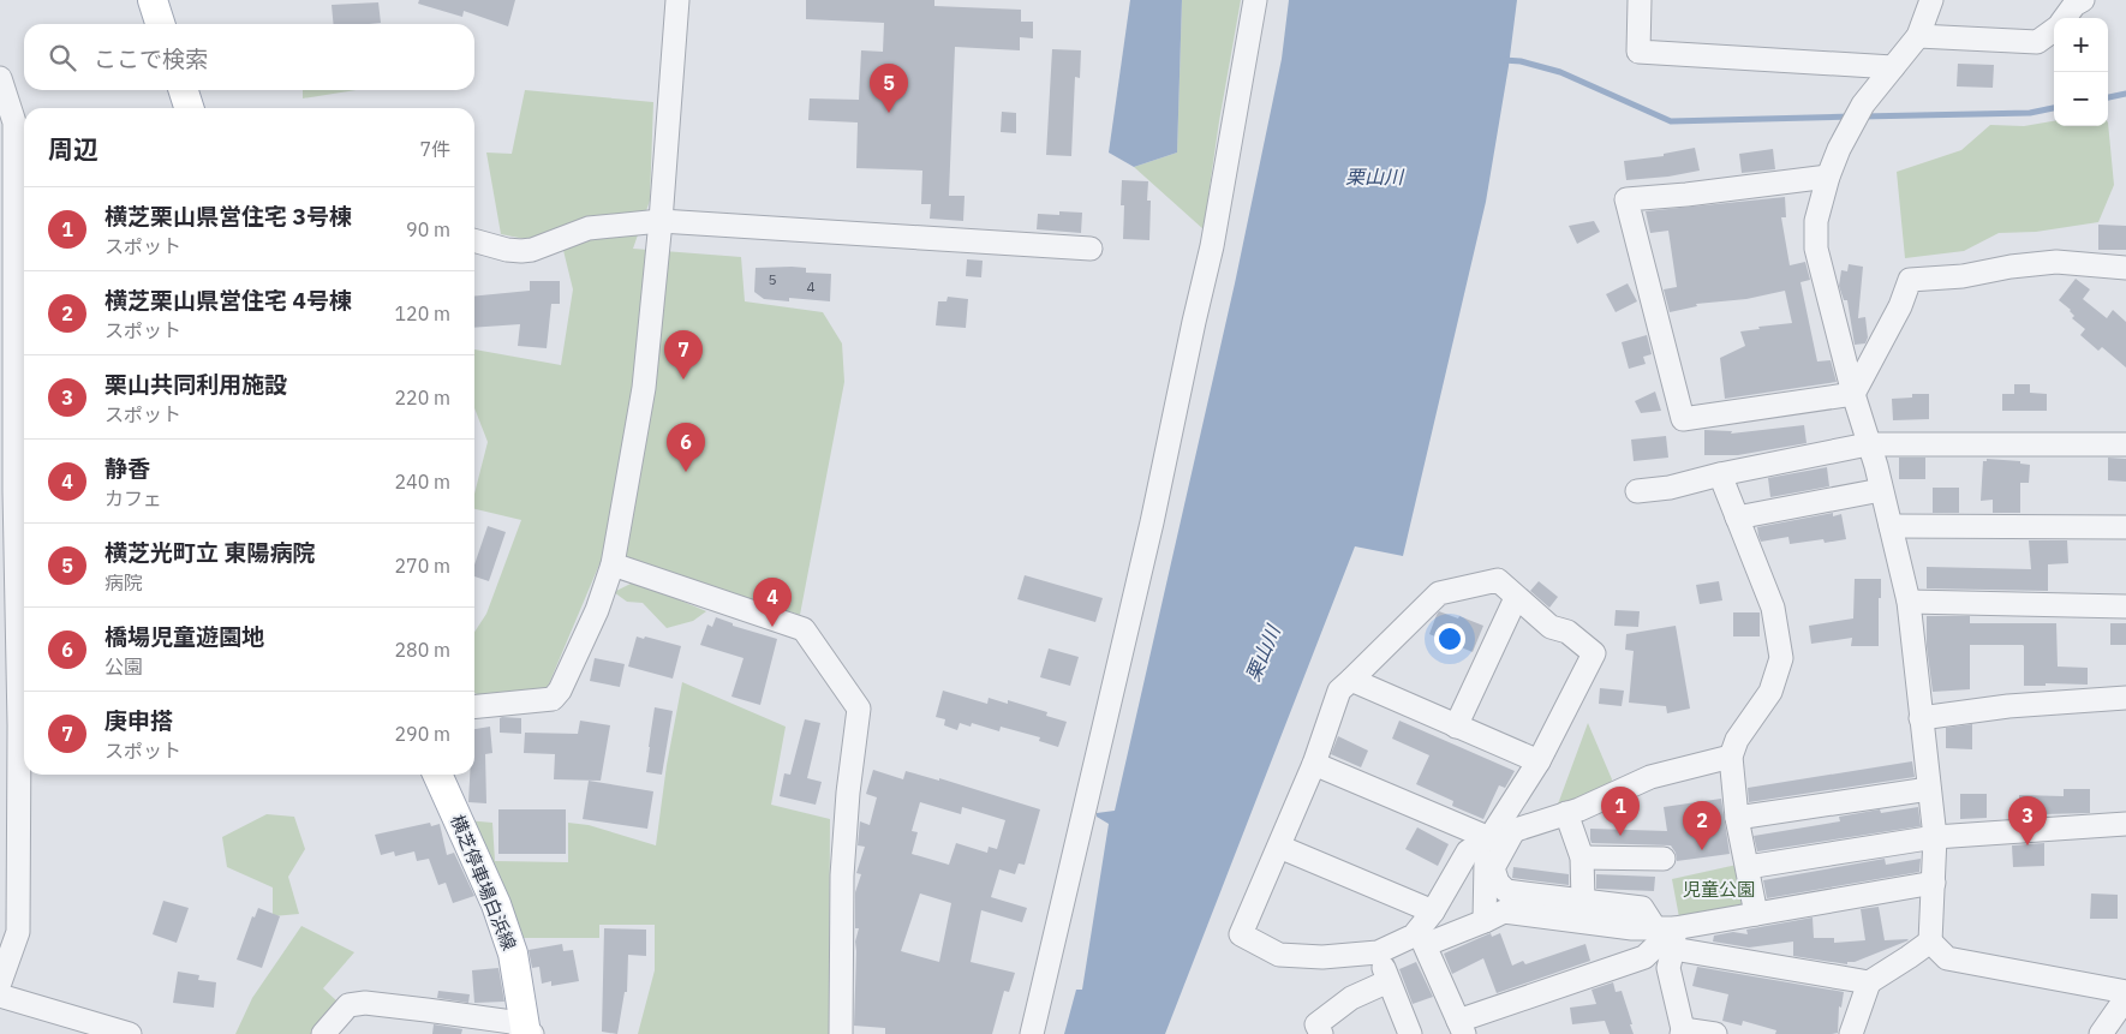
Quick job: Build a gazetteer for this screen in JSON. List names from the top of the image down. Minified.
{"streets":{"main road":["横芝停車場白浜線"]},"water":["栗山川"],"parks":["児童公園"],"house_numbers":["5","4"],"page":{"map_buttons":["+","−"],"search":"ここで検索","pins":["5","7","6","4","1","3","2"],"heading":["周辺","7件"],"list":[{"mark":"1","name":"横芝栗山県営住宅 3号棟","note":"スポット","value":"90 m"},{"mark":"2","name":"横芝栗山県営住宅 4号棟","note":"スポット","value":"120 m"},{"mark":"3","name":"栗山共同利用施設","note":"スポット","value":"220 m"},{"mark":"4","name":"静香","note":"カフェ","value":"240 m"},{"mark":"5","name":"横芝光町立 東陽病院","note":"病院","value":"270 m"},{"mark":"6","name":"橋場児童遊園地","note":"公園","value":"280 m"},{"mark":"7","name":"庚申搭","note":"スポット","value":"290 m"}]}}
